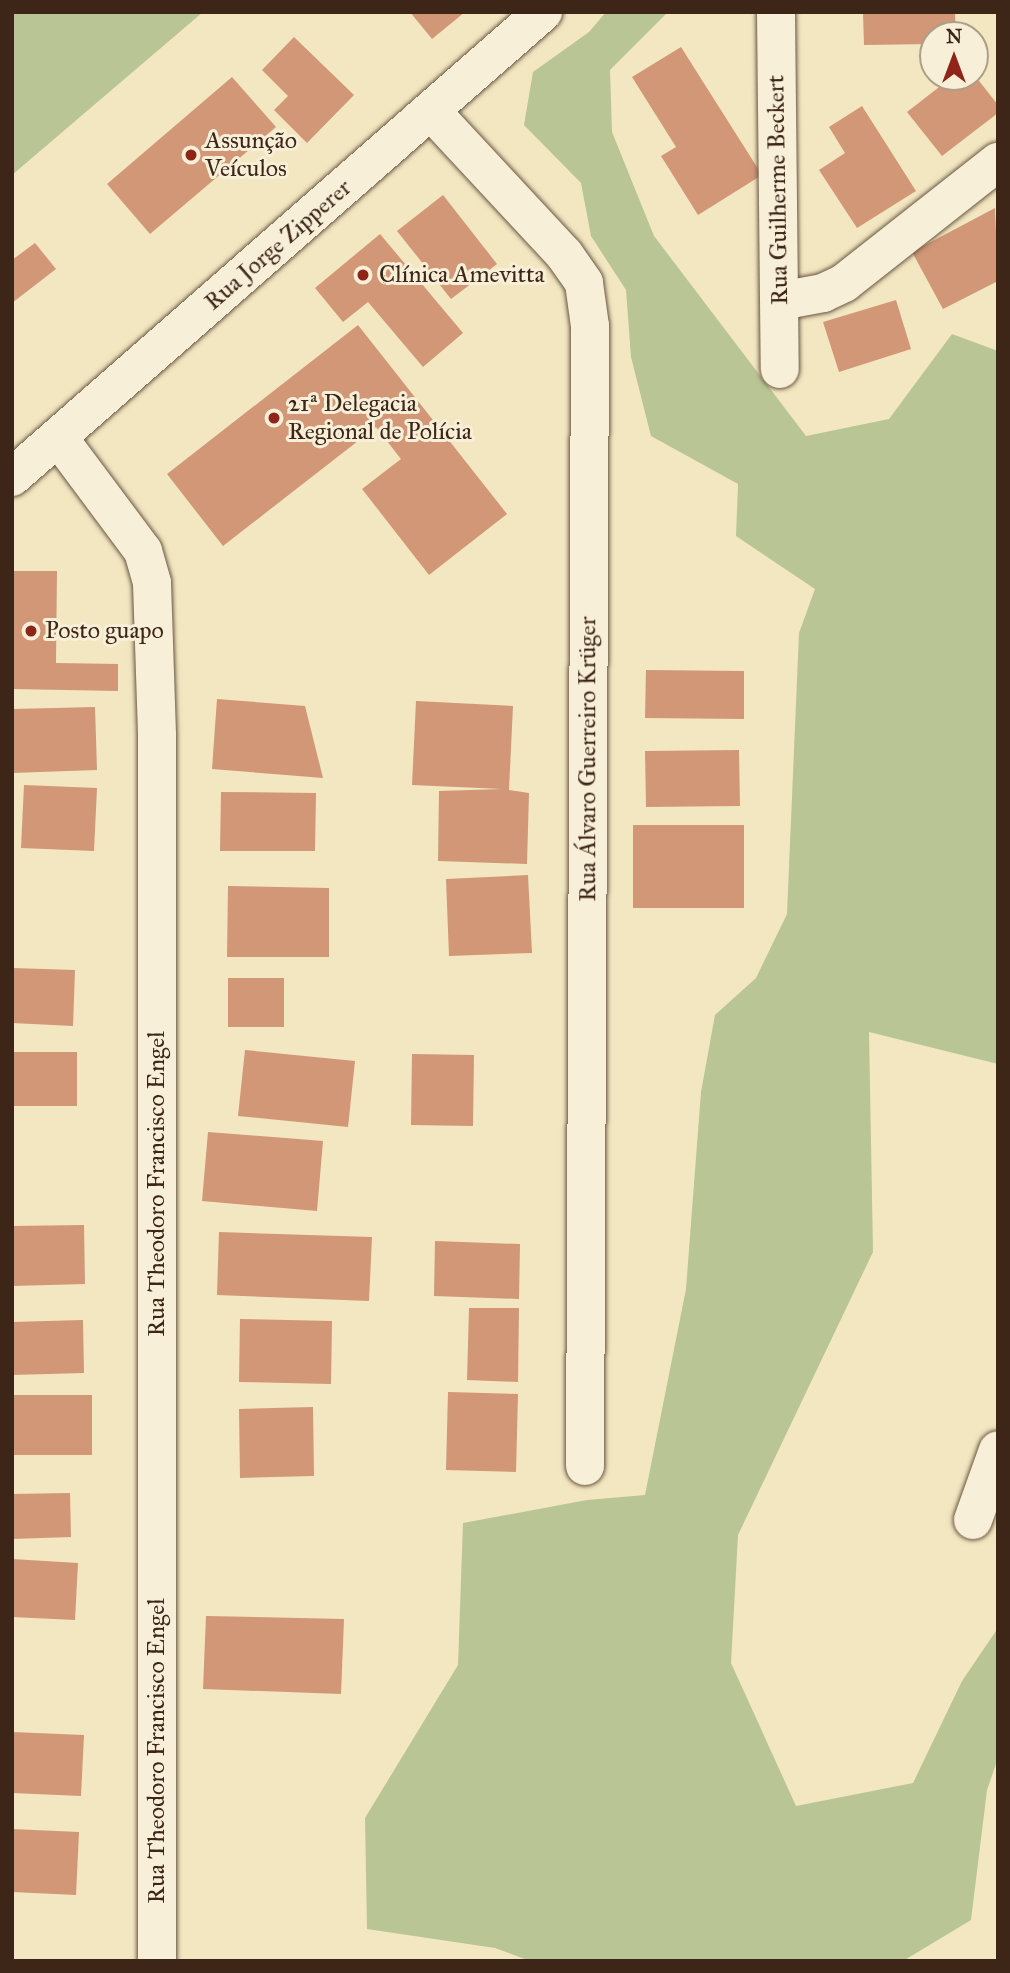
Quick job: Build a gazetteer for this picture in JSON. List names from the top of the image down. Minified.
{"streets":{"street":["Rua Guilherme Beckert","Rua Jorge Zipperer","Rua Álvaro Guerreiro Krüger","Rua Theodoro Francisco Engel"]},"crossings":[["Rua Jorge Zipperer","Rua Álvaro Guerreiro Krüger"],["Rua Jorge Zipperer","Rua Theodoro Francisco Engel"]],"places":["Assunção Veículos","Clínica Amevitta","21ª Delegacia Regional de Polícia","Posto guapo"],"north":"top"}
